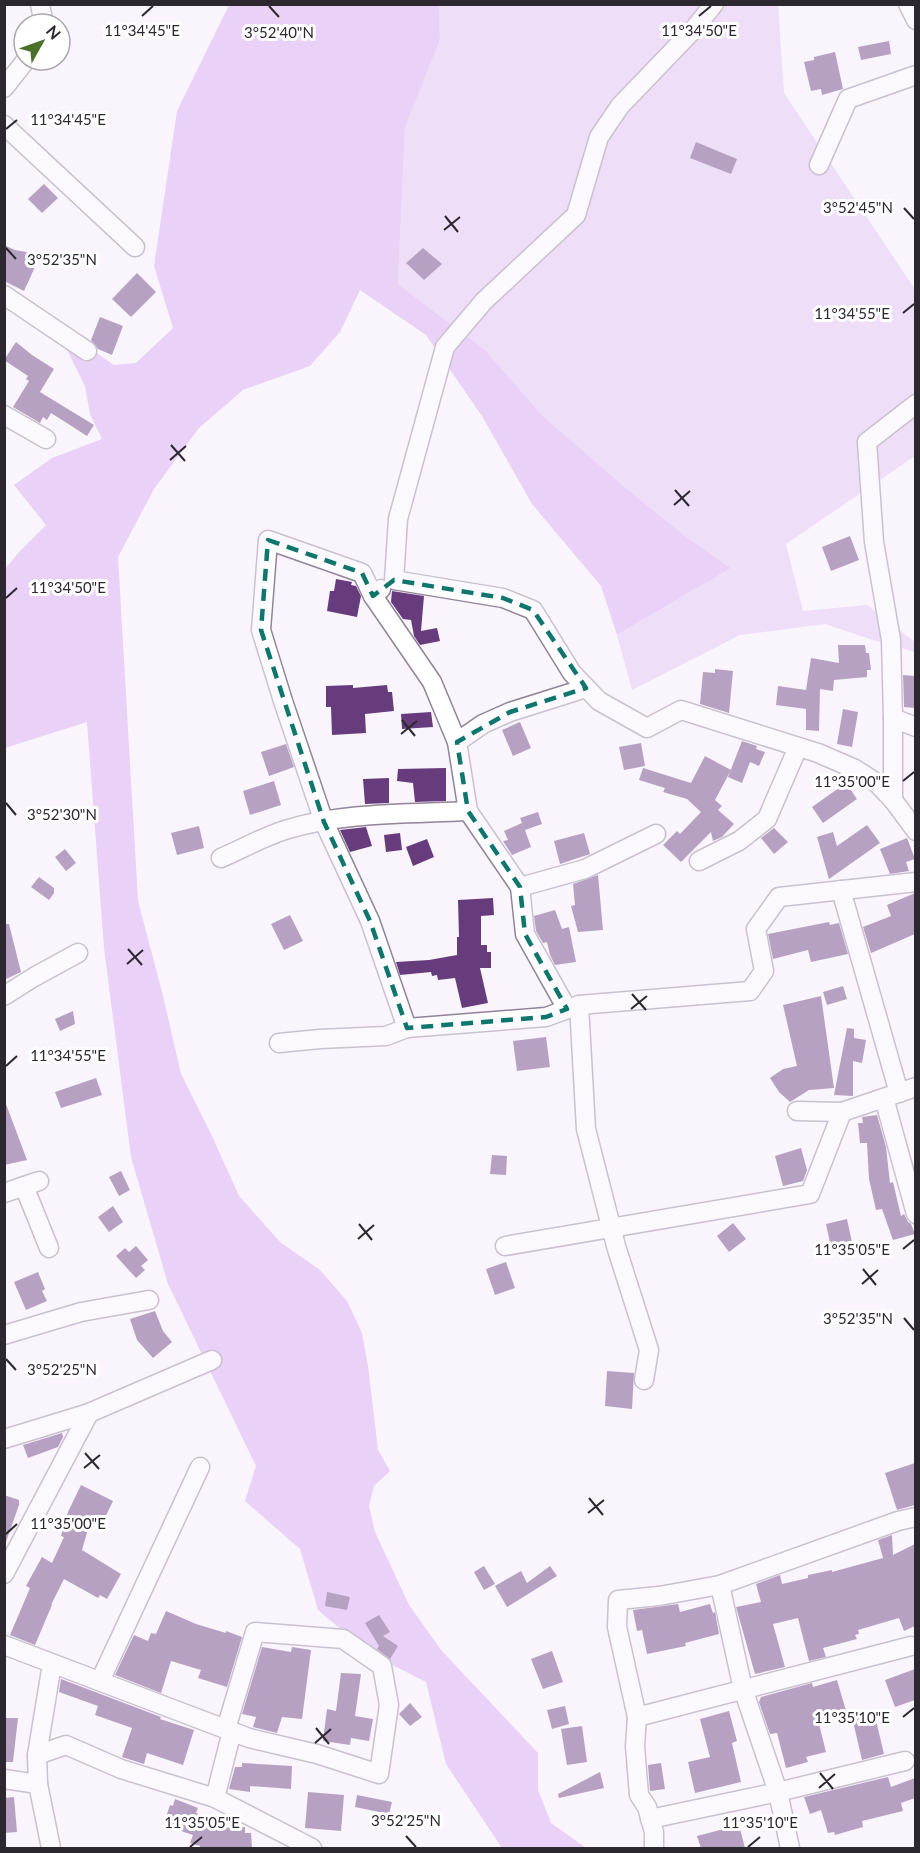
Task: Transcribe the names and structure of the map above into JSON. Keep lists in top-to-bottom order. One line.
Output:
{"north":"top right","coordinates":["11°34'45\"E","11°34'50\"E","3°52'40\"N","3°52'45\"N","3°52'35\"N","11°34'55\"E","11°35'00\"E","3°52'30\"N","11°35'05\"E","3°52'25\"N","11°35'10\"E"]}
